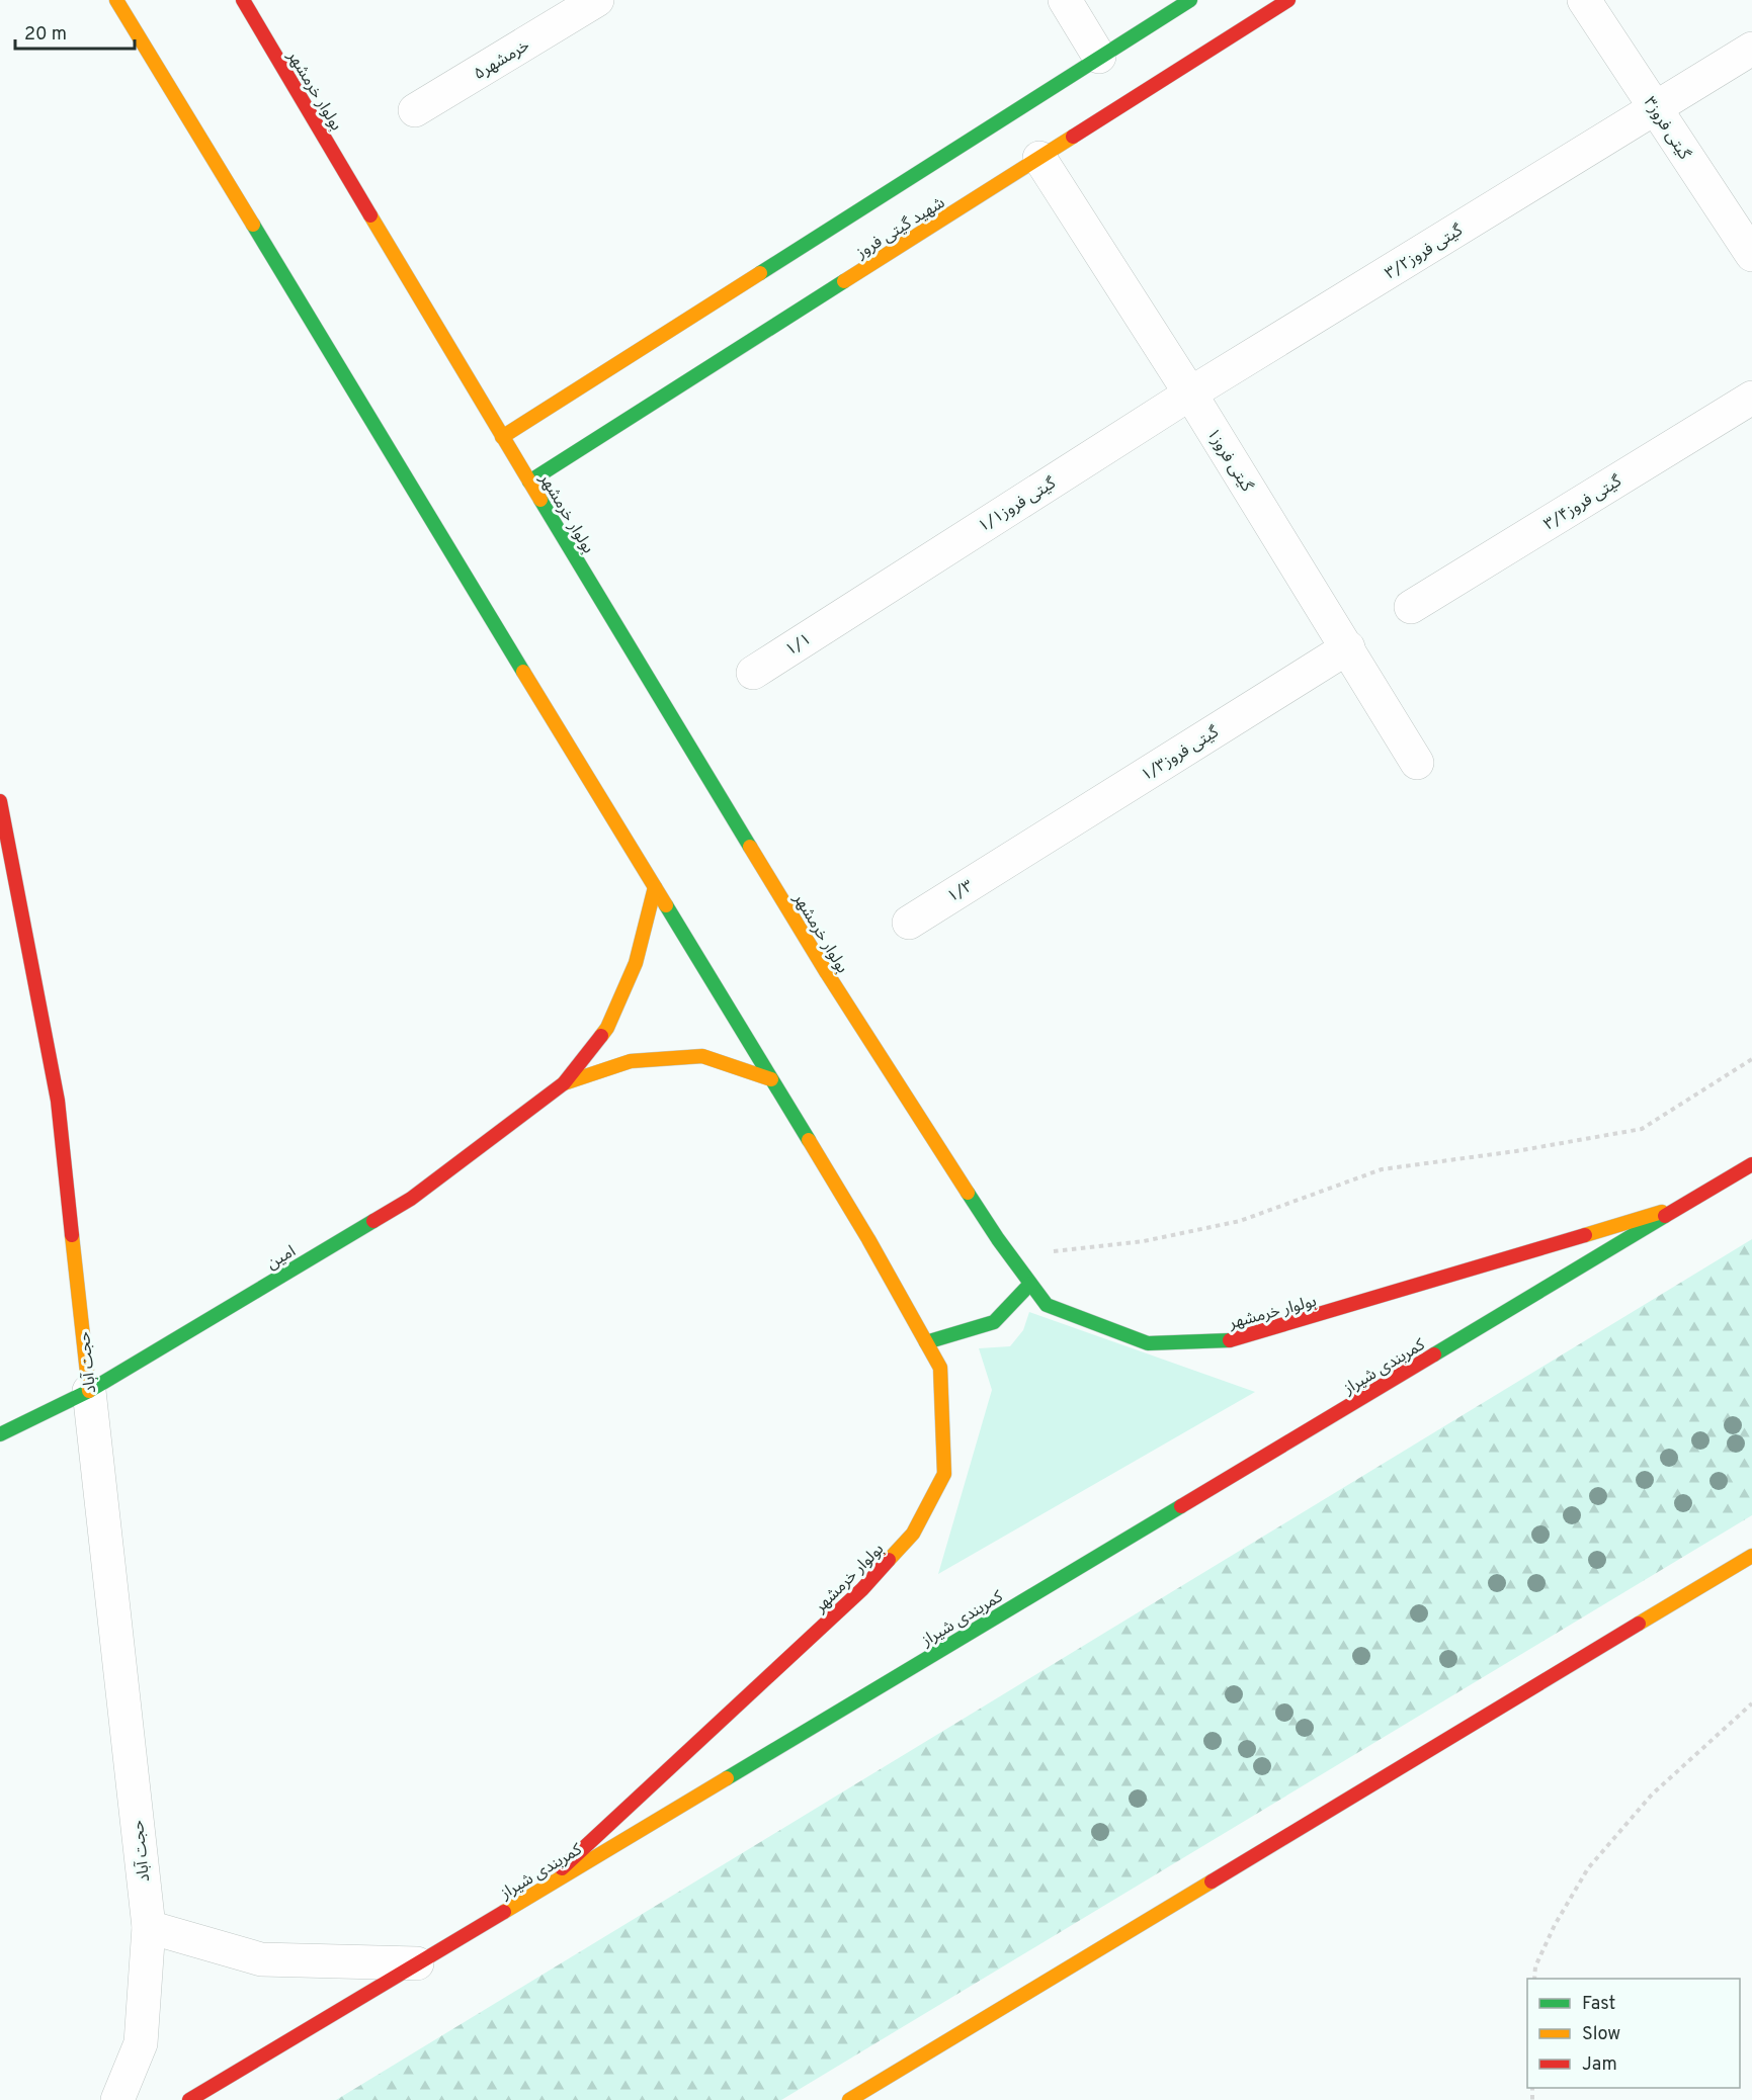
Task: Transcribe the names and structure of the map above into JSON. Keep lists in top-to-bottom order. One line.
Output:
{"streets":{"main road":["بولوار خرمشهر","شهید گیتی فروز","امین","حجت آباد","کمربندی شیراز"],"street":["خرمشهر۵","۳گیتی فروز","۳/۲گیتی فروز","۱گیتی فروز","۳/۴گیتی فروز","۱/۱گیتی فروز","۱/۱","۱/۳گیتی فروز","۱/۳"]},"crossings":[["بولوار خرمشهر","شهید گیتی فروز"],["بولوار خرمشهر","کمربندی شیراز"],["۳گیتی فروز","۳/۲گیتی فروز"],["شهید گیتی فروز","۱گیتی فروز"],["۳/۲گیتی فروز","۱گیتی فروز"],["۳/۲گیتی فروز","۱/۱گیتی فروز"],["۱گیتی فروز","۱/۱گیتی فروز"],["۱گیتی فروز","۱/۳گیتی فروز"],["۱/۱گیتی فروز","۱/۱"],["۱/۳گیتی فروز","۱/۳"],["امین","حجت آباد"]],"legend":["Fast","Slow","Jam"],"scale_bar":"20 m"}
